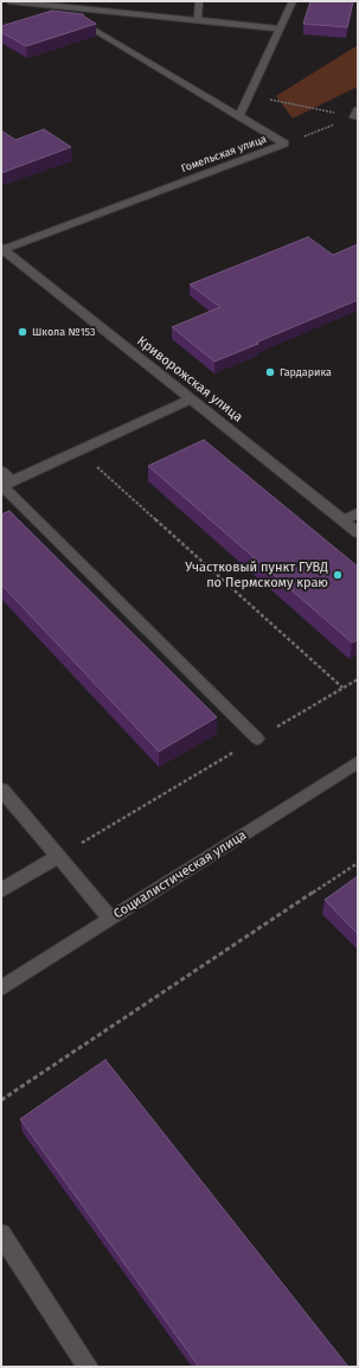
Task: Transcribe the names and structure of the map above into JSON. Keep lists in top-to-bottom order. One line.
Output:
{"streets":{"street":["Гомельская улица","Криворожская улица","Социалистическая улица"]},"crossings":[["Гомельская улица","Криворожская улица"]],"places":["Школа №153","Гардарика","Участковый пункт ГУВД по Пермскому краю"]}
